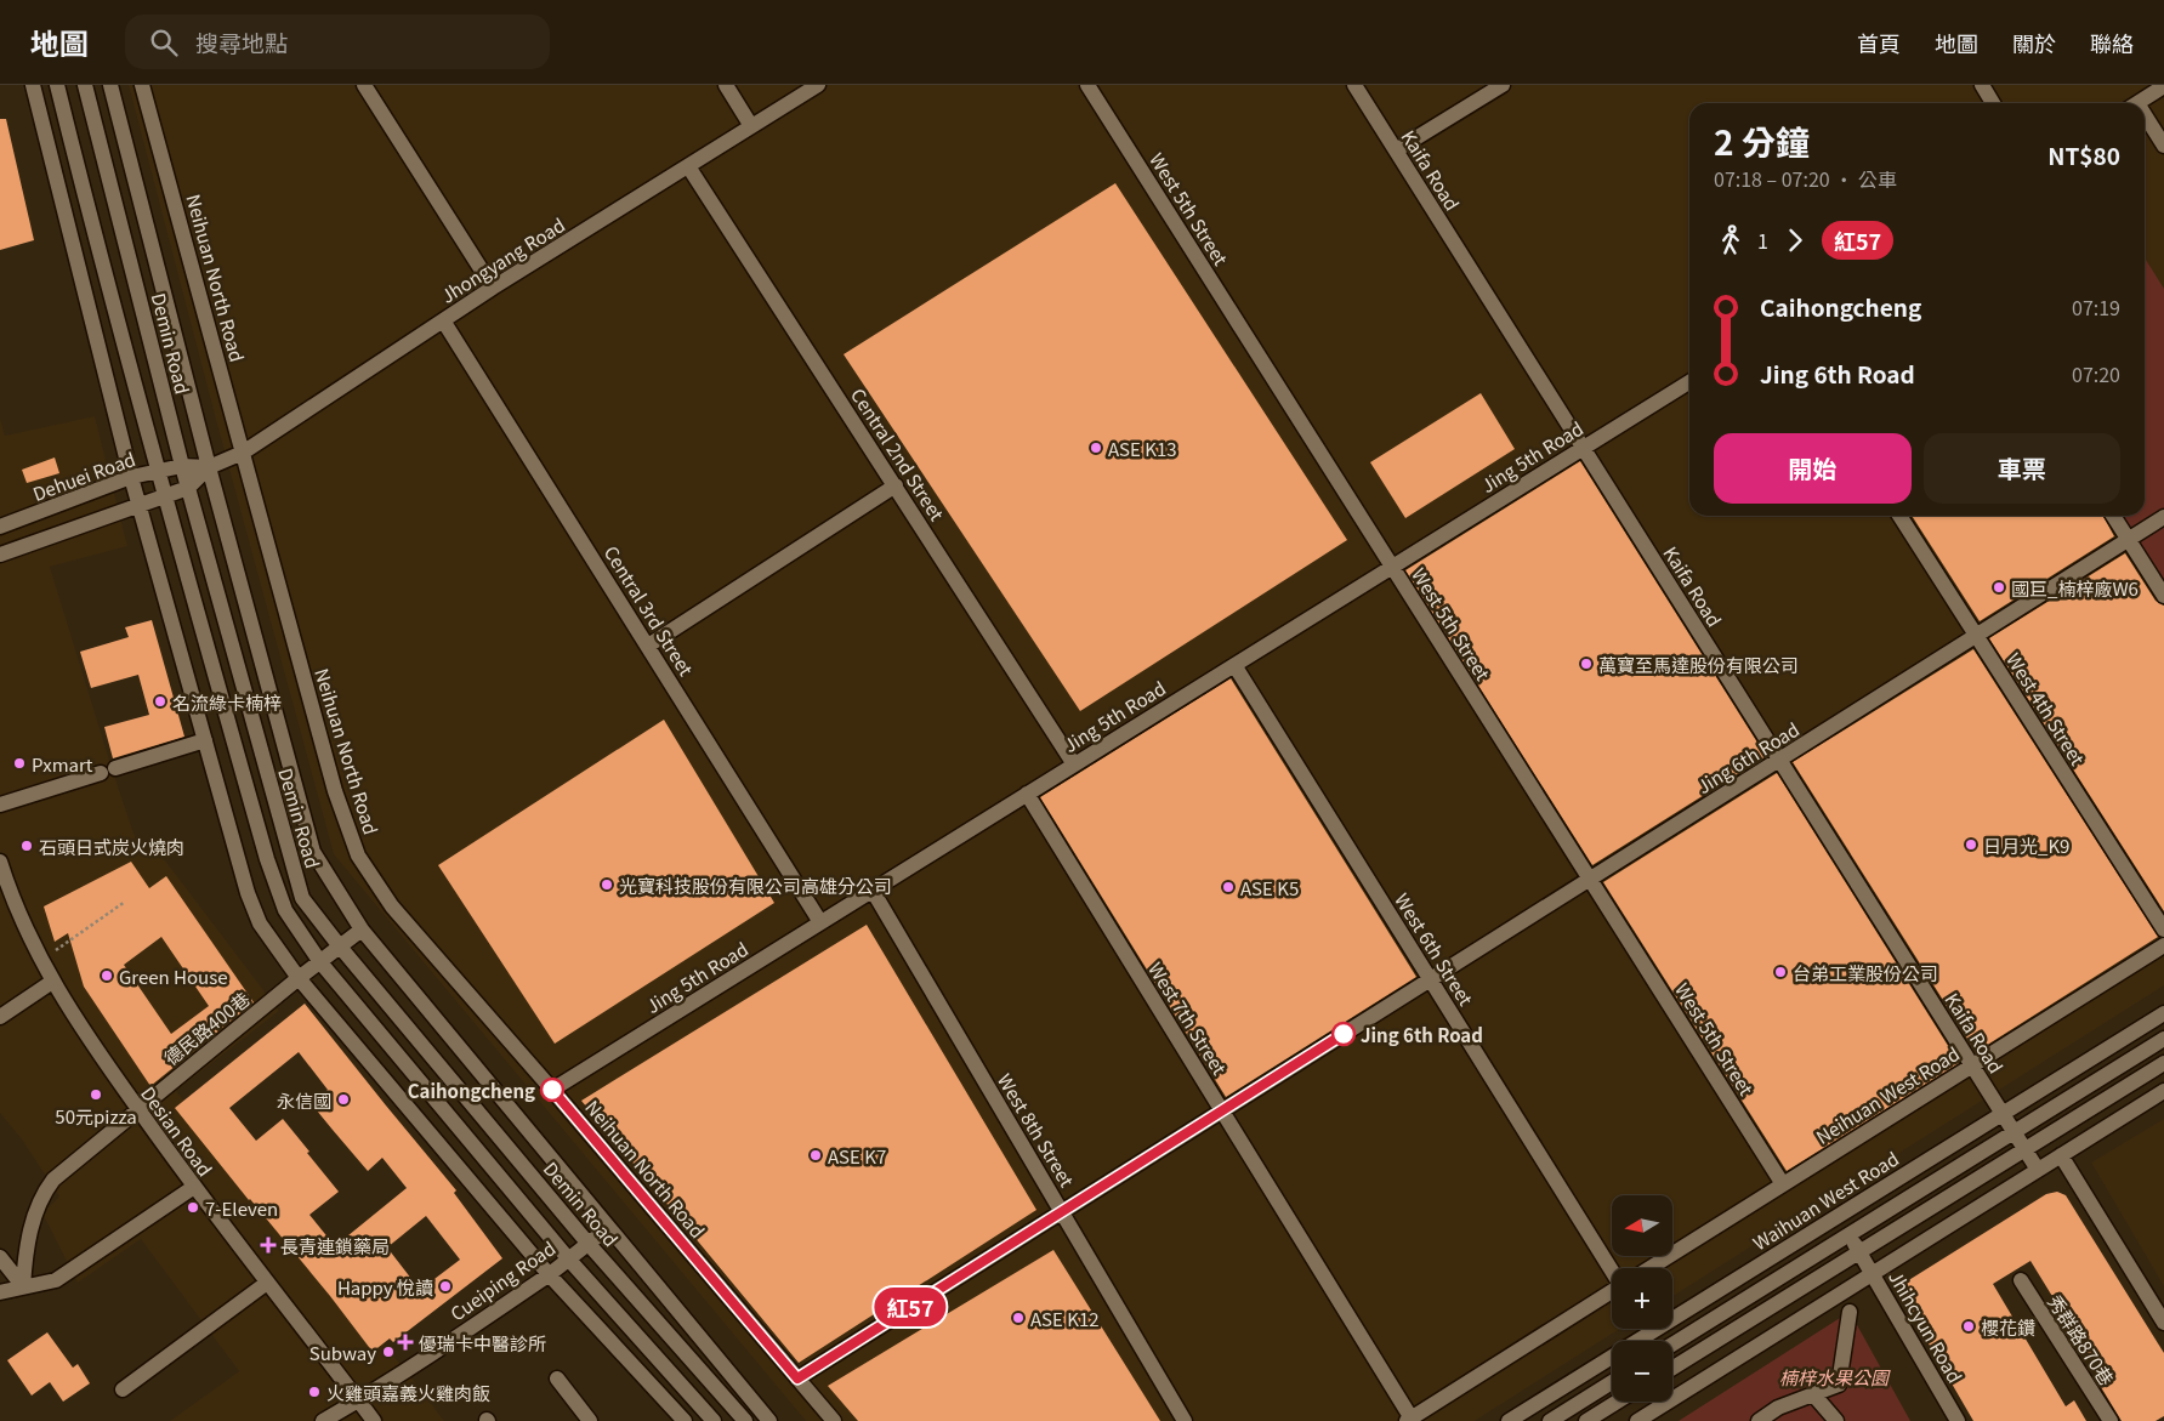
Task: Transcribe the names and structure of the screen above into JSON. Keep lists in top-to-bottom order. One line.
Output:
{"streets":{"street":["Kaifa Road","West 5th Street","Jhongyang Road","Neihuan North Road","Demin Road","Central 2nd Street","Jing 5th Road","Dehuei Road","Central 3rd Street","West 4th Street","Jing 6th Road","West 6th Street","West 7th Street","德民路400巷","Neihuan West Road","West 8th Street","Desian Road","Waihuan West Road","Cueiping Road","Jhihcyun Road","秀群路870巷"]},"crossings":[["Kaifa Road","Jing 5th Road"],["Kaifa Road","Jing 6th Road"],["Kaifa Road","Neihuan West Road"],["Kaifa Road","Waihuan West Road"],["West 5th Street","Jing 5th Road"],["West 5th Street","Jing 6th Road"],["West 5th Street","Neihuan West Road"],["Jhongyang Road","Neihuan North Road"],["Jhongyang Road","Demin Road"],["Jhongyang Road","Central 2nd Street"],["Jhongyang Road","Dehuei Road"],["Jhongyang Road","Central 3rd Street"],["Neihuan North Road","Jing 5th Road"],["Neihuan North Road","Jing 6th Road"],["Demin Road","Dehuei Road"],["Demin Road","德民路400巷"],["Demin Road","Cueiping Road"],["Central 2nd Street","Jing 5th Road"],["Jing 5th Road","Central 3rd Street"],["Jing 5th Road","West 6th Street"],["Jing 5th Road","West 7th Street"],["Jing 5th Road","West 8th Street"],["West 4th Street","Jing 6th Road"],["Jing 6th Road","West 6th Street"],["Jing 6th Road","West 7th Street"],["Jing 6th Road","West 8th Street"],["德民路400巷","Desian Road"],["Desian Road","Cueiping Road"]],"parks":["楠梓水果公園"],"places":{"other":["ASE K13","國巨_楠梓廠W6","萬寶至馬達股份有限公司","名流綠卡楠梓","Pxmart","日月光_K9","石頭日式炭火燒肉","光寶科技股份有限公司高雄分公司","ASE K5","台弟工業股份公司","Green House","Jing 6th Road","Caihongcheng","50元pizza","永信國","ASE K7","7-Eleven","Happy 悅讀","ASE K12","櫻花鑽","Subway","火雞頭嘉義火雞肉飯"],"health":["長青連鎖藥局","優瑞卡中醫診所"]},"lines":["bus line 紅57"],"north":"left","page":{"header":"地圖","search":"搜尋地點","nav":["首頁","地圖","關於","聯絡"],"on_map":"紅57","heading":["2 分鐘","07:18 – 07:20 · 公車","NT$80"],"legs":["1","紅57"],"list":[{"name":"Caihongcheng","value":"07:19"},{"name":"Jing 6th Road","value":"07:20"}],"buttons":["開始","車票"],"map_buttons":["+","−"]}}
